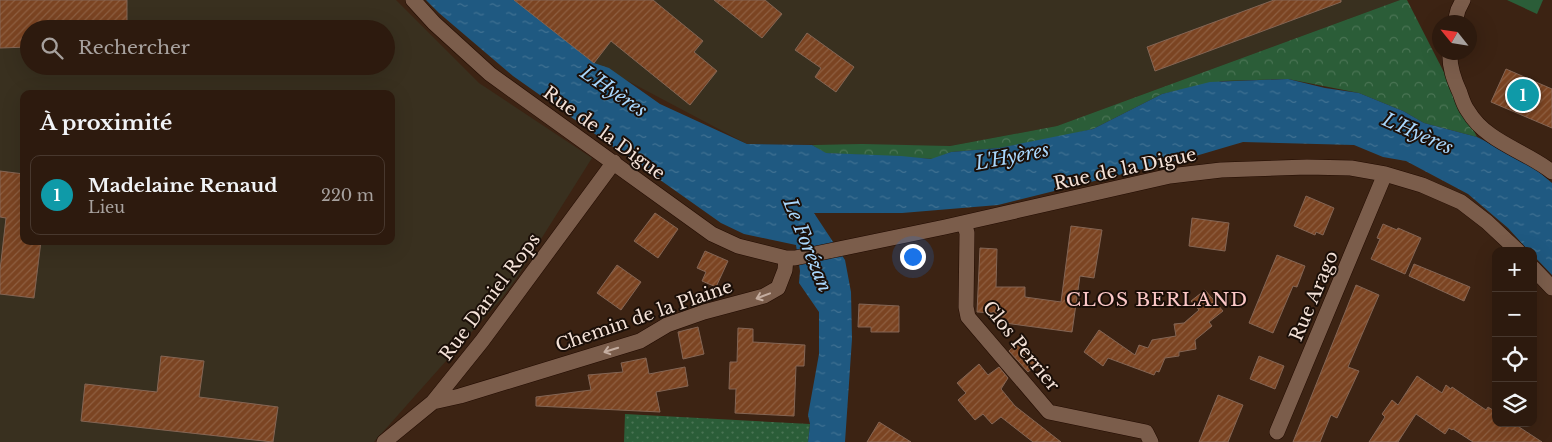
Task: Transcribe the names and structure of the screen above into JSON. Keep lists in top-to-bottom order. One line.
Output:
{"streets":{"street":["Rue de la Digue","Rue Arago","Rue Daniel Rops","Chemin de la Plaine","Clos Perrier"]},"crossings":[["Rue de la Digue","Rue Arago"],["Rue de la Digue","Rue Daniel Rops"],["Rue de la Digue","Chemin de la Plaine"],["Rue de la Digue","Clos Perrier"],["Rue Daniel Rops","Chemin de la Plaine"]],"one_way":["Chemin de la Plaine"],"districts":["CLOS BERLAND"],"water":["L'Hyères","Le Forézan"],"north":"top left","page":{"search":"Rechercher","pins":"1","heading":"À proximité","list":[{"mark":"1","name":"Madelaine Renaud","note":"Lieu","value":"220 m"}],"map_buttons":["+","−"]}}
